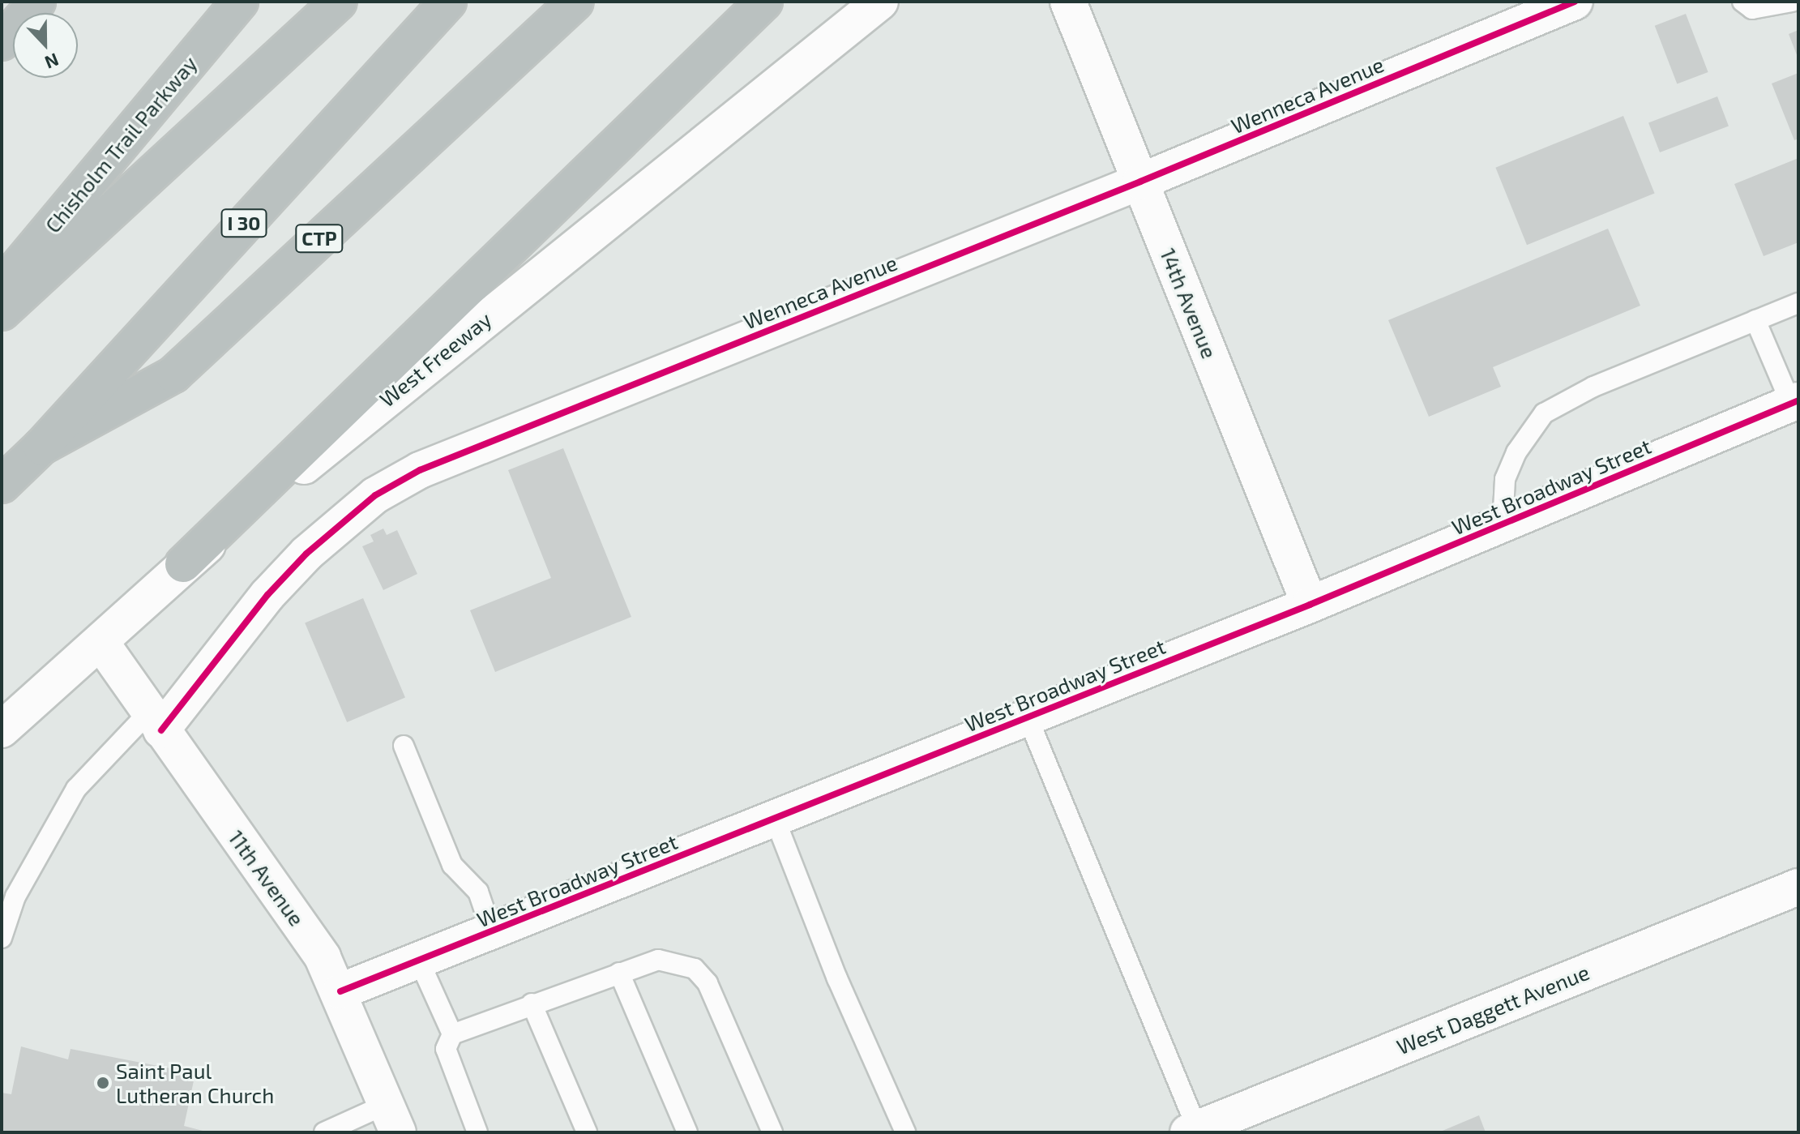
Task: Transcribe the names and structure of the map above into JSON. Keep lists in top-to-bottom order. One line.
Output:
{"streets":{"highway":["Chisholm Trail Parkway","I 30","CTP"],"street":["Wenneca Avenue","14th Avenue","West Freeway","West Broadway Street","11th Avenue","West Daggett Avenue"]},"crossings":[["Wenneca Avenue","14th Avenue"],["Wenneca Avenue","11th Avenue"],["I 30","CTP"],["14th Avenue","West Broadway Street"],["West Freeway","11th Avenue"],["West Broadway Street","11th Avenue"]],"places":["Saint Paul Lutheran Church"],"north":"bottom"}
